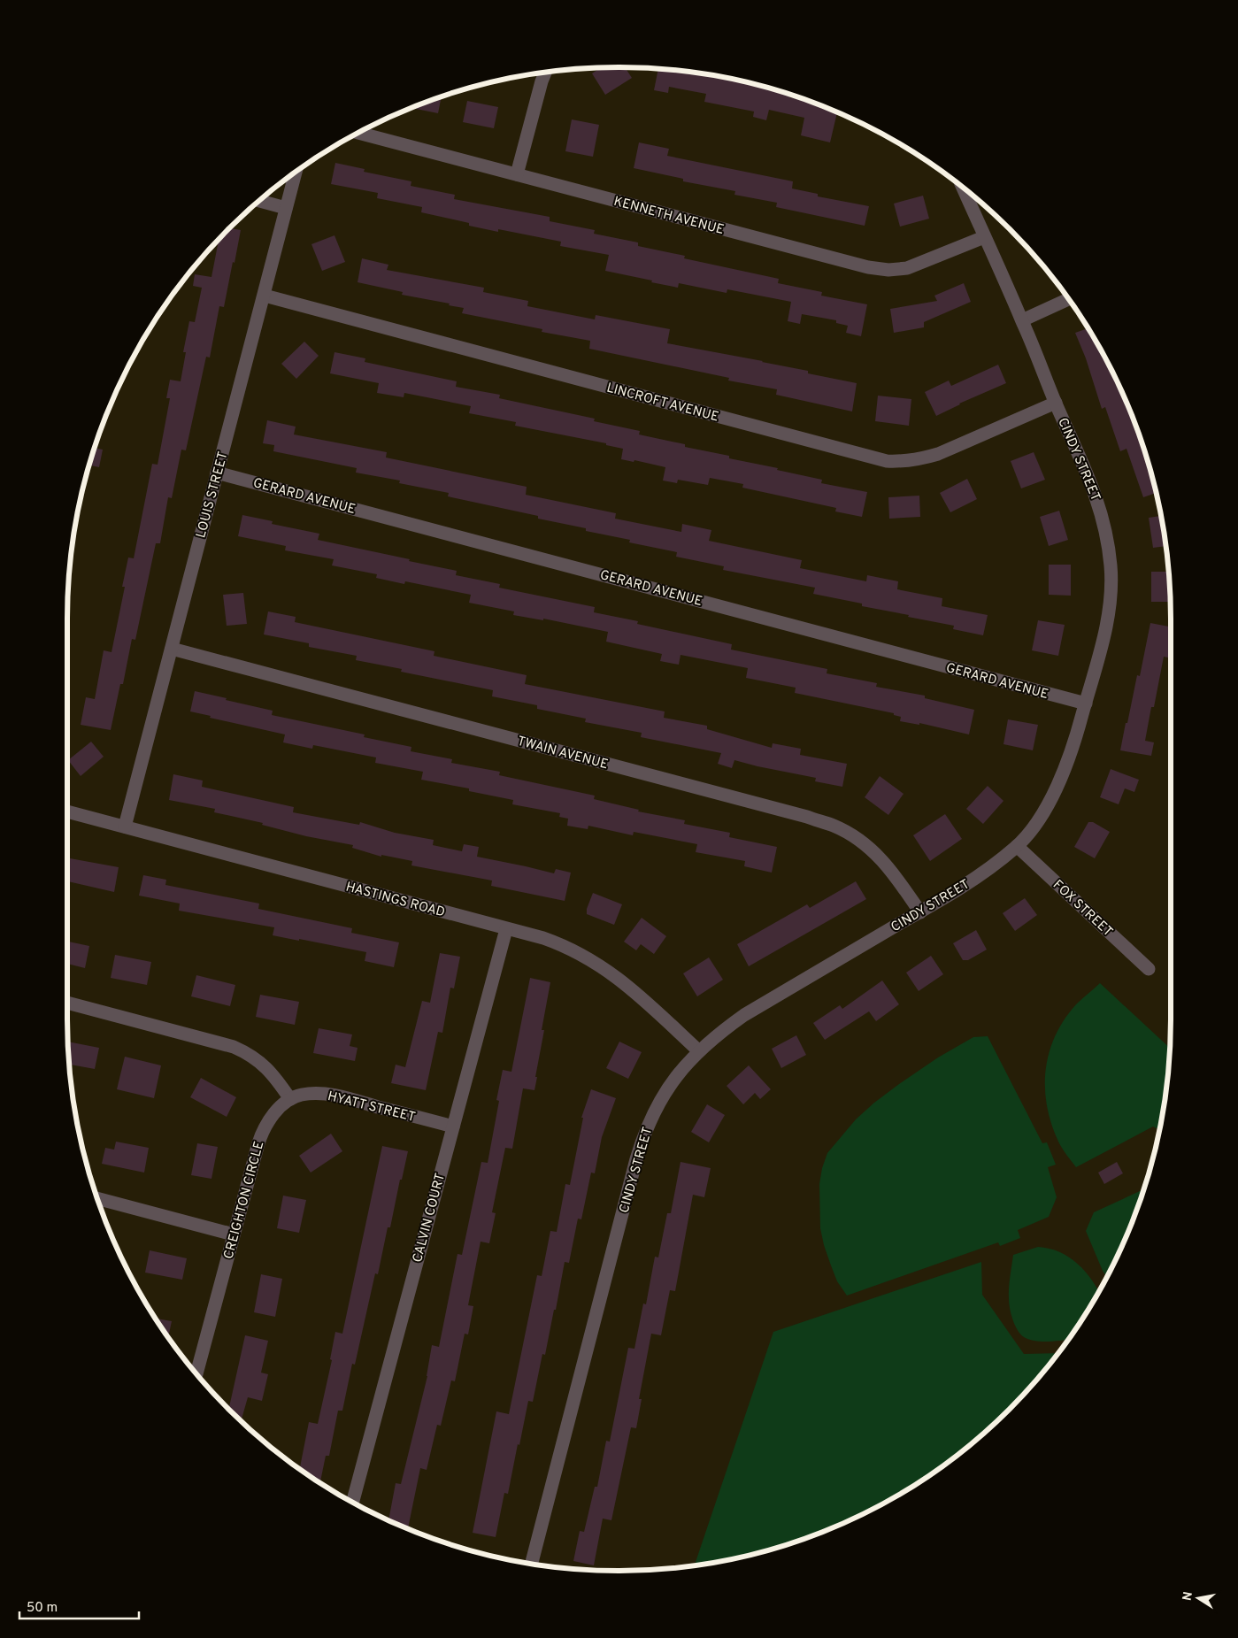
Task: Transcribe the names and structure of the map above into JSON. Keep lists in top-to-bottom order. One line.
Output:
{"streets":{"street":["KENNETH AVENUE","LINCROFT AVENUE","CINDY STREET","LOUIS STREET","GERARD AVENUE","TWAIN AVENUE","HASTINGS ROAD","FOX STREET","HYATT STREET","CREIGHTON CIRCLE","CALVIN COURT"]},"crossings":[["KENNETH AVENUE","CINDY STREET"],["LINCROFT AVENUE","CINDY STREET"],["LINCROFT AVENUE","LOUIS STREET"],["CINDY STREET","GERARD AVENUE"],["CINDY STREET","TWAIN AVENUE"],["CINDY STREET","HASTINGS ROAD"],["CINDY STREET","FOX STREET"],["LOUIS STREET","GERARD AVENUE"],["LOUIS STREET","TWAIN AVENUE"],["LOUIS STREET","HASTINGS ROAD"],["HASTINGS ROAD","CALVIN COURT"],["HYATT STREET","CREIGHTON CIRCLE"],["HYATT STREET","CALVIN COURT"]],"scale_bar":"50 m","north":"left"}
